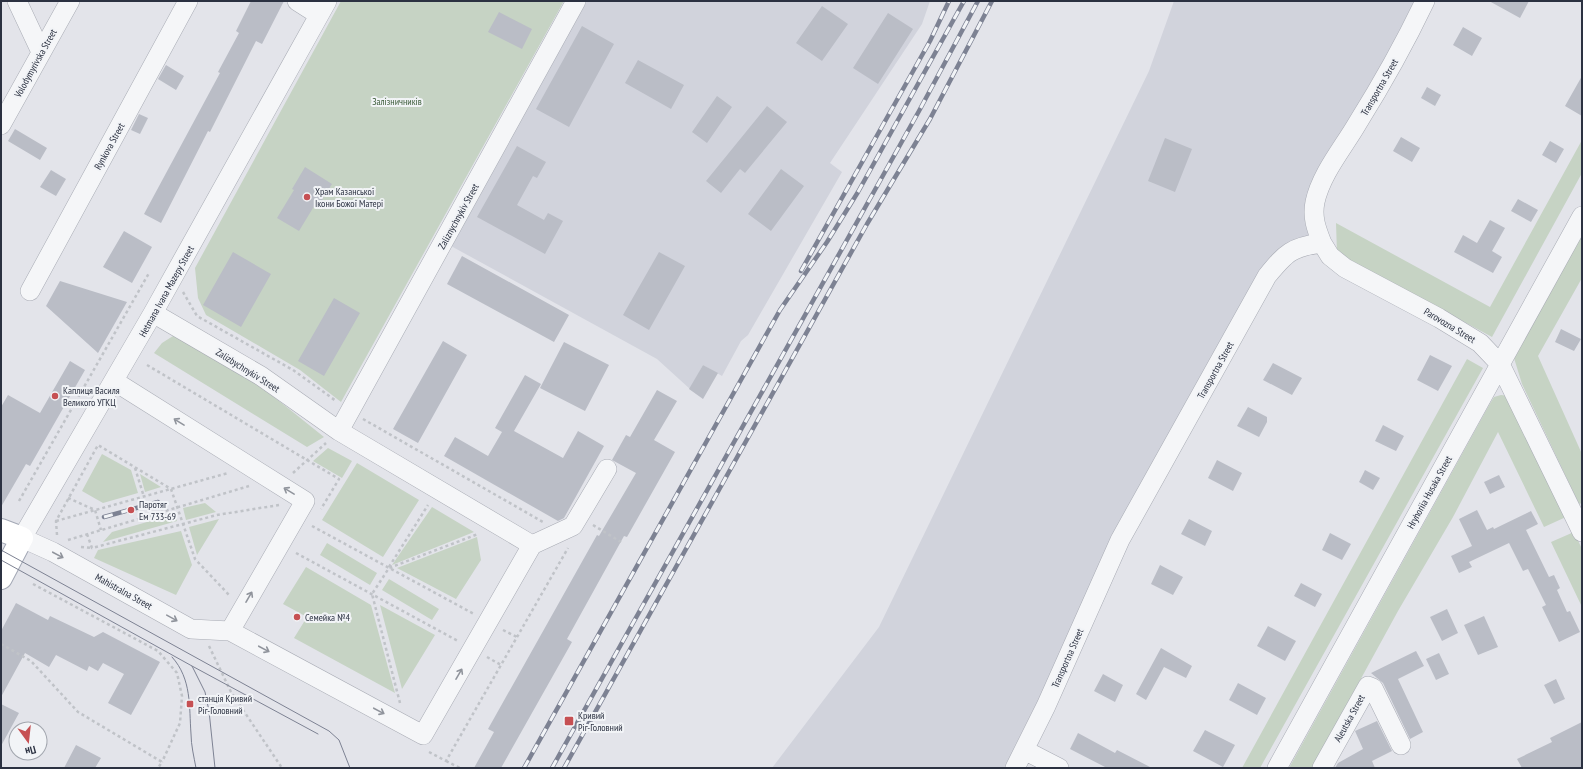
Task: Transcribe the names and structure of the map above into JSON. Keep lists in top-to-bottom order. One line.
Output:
{"streets":{"main road":["Hetmana Ivana Mazepy Street"],"street":["Volodymyrivska Street","Transportna Street","Rynkova Street","Zaliznychnykiv Street","Parovozna Street","Zalizbychnykiv Street","Hryhoriia Husaka Street","Mahistralna Street","Aleutska Street"]},"crossings":[["Transportna Street","Parovozna Street"],["Zaliznychnykiv Street","Zalizbychnykiv Street"],["Hetmana Ivana Mazepy Street","Zalizbychnykiv Street"],["Hetmana Ivana Mazepy Street","Mahistralna Street"],["Parovozna Street","Hryhoriia Husaka Street"]],"one_way":["Mahistralna Street"],"parks":["Залізничників"],"places":{"other":["Храм Казанської Ікони Божої Матері","Каплиця Василя Великого УГКЦ","Паротяг Ем 733-69","Семейка №4"],"transit":["станція Кривий Ріг-Головний","Кривий Ріг-Головний"]},"north":"bottom"}
